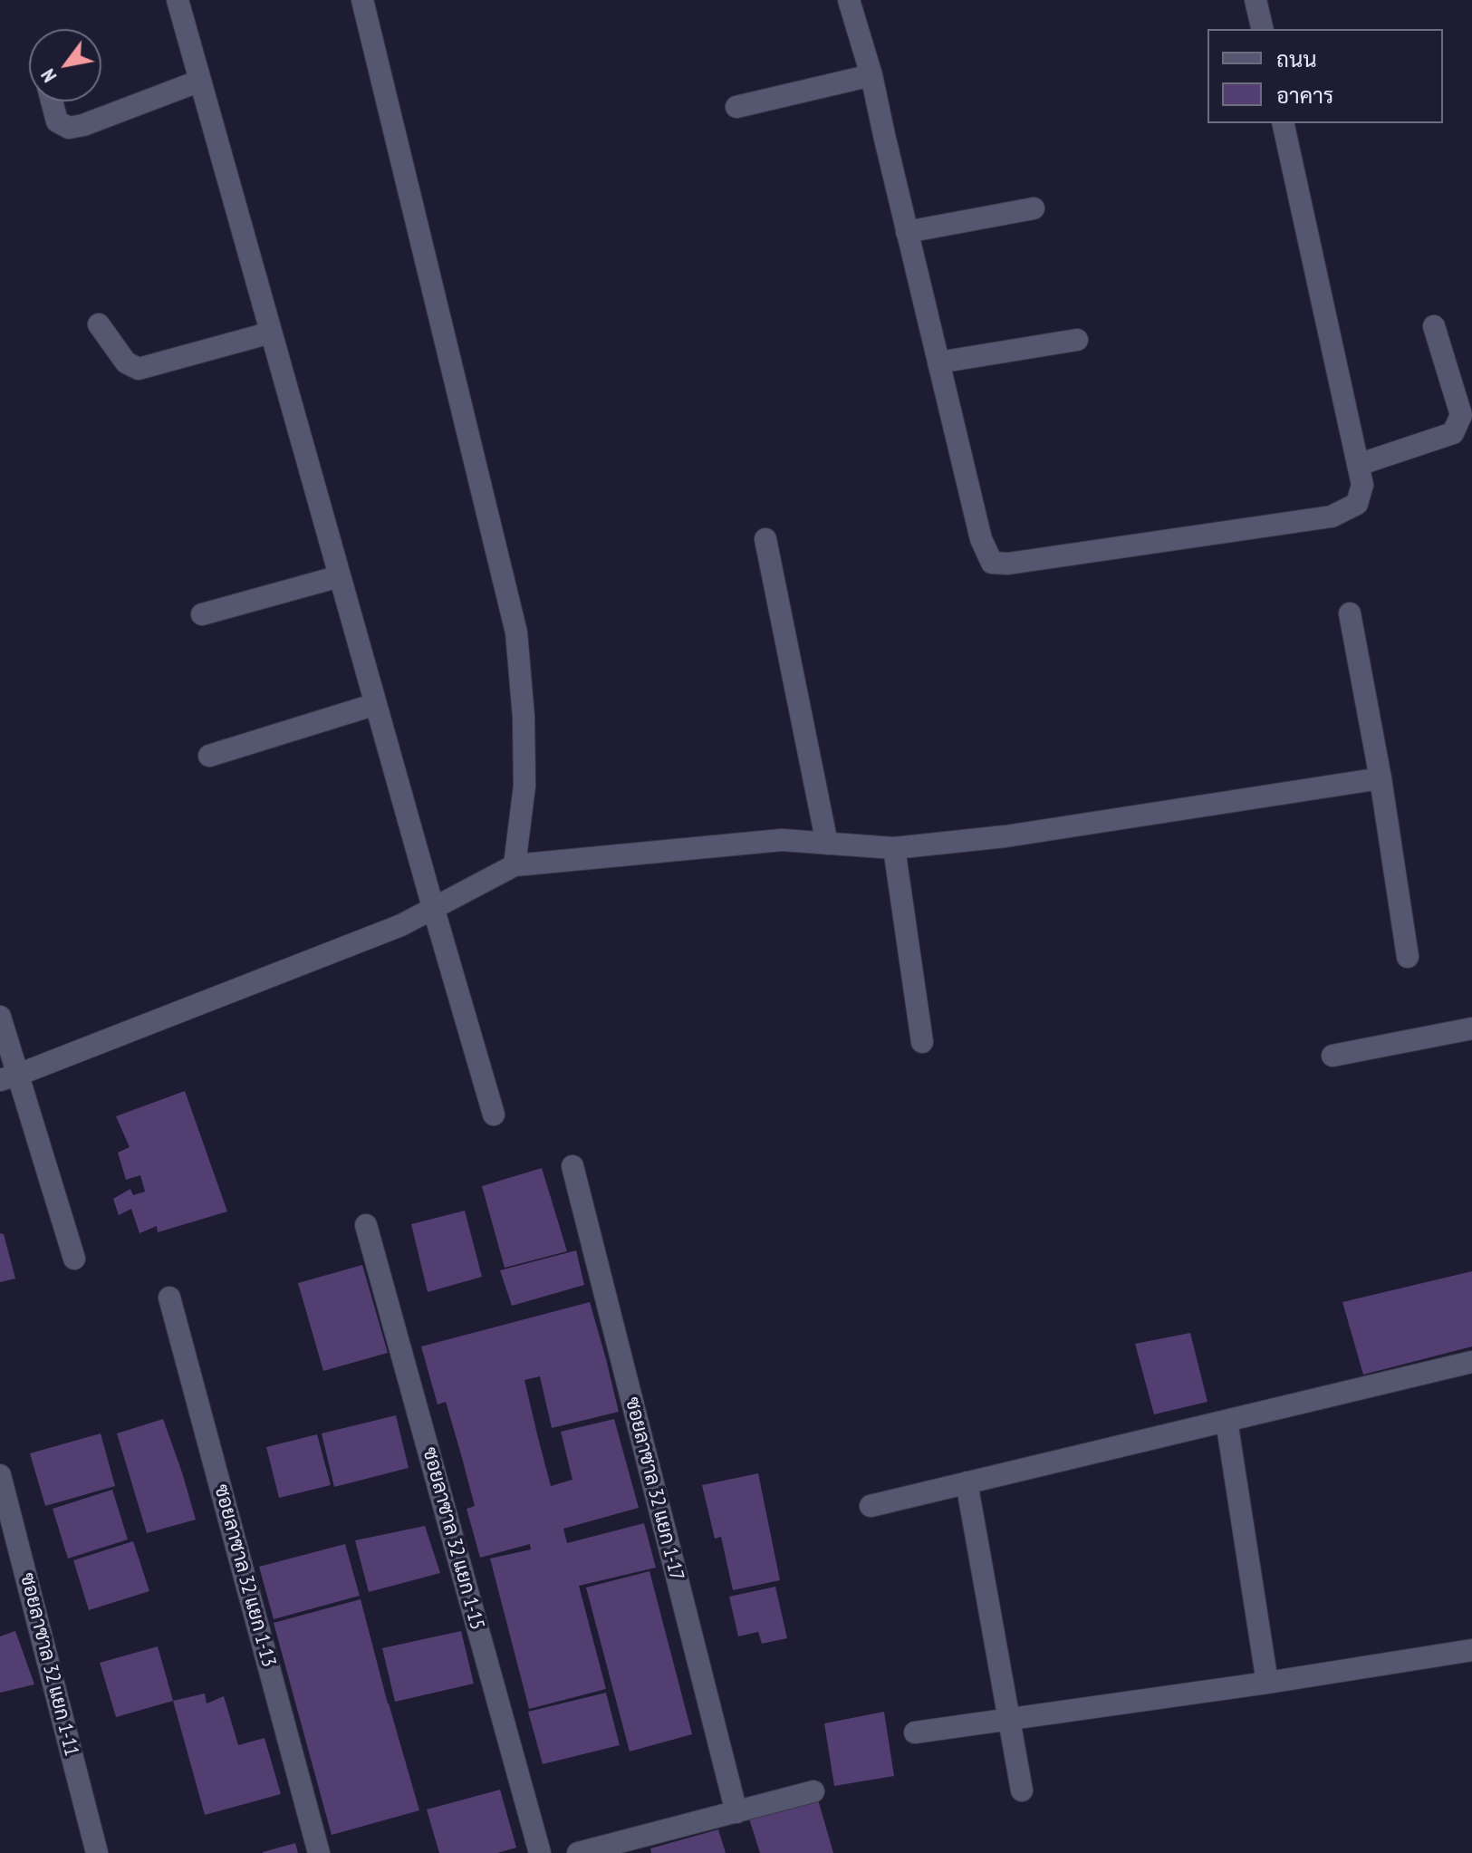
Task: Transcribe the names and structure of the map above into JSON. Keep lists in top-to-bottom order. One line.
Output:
{"streets":{"street":["ซอยลาซาล 32 แยก 1-17","ซอยลาซาล 32 แยก 1-15","ซอยลาซาล 32 แยก 1-13","ซอยลาซาล 32 แยก 1-11"]},"legend":["ถนน","อาคาร"],"north":"bottom left"}
